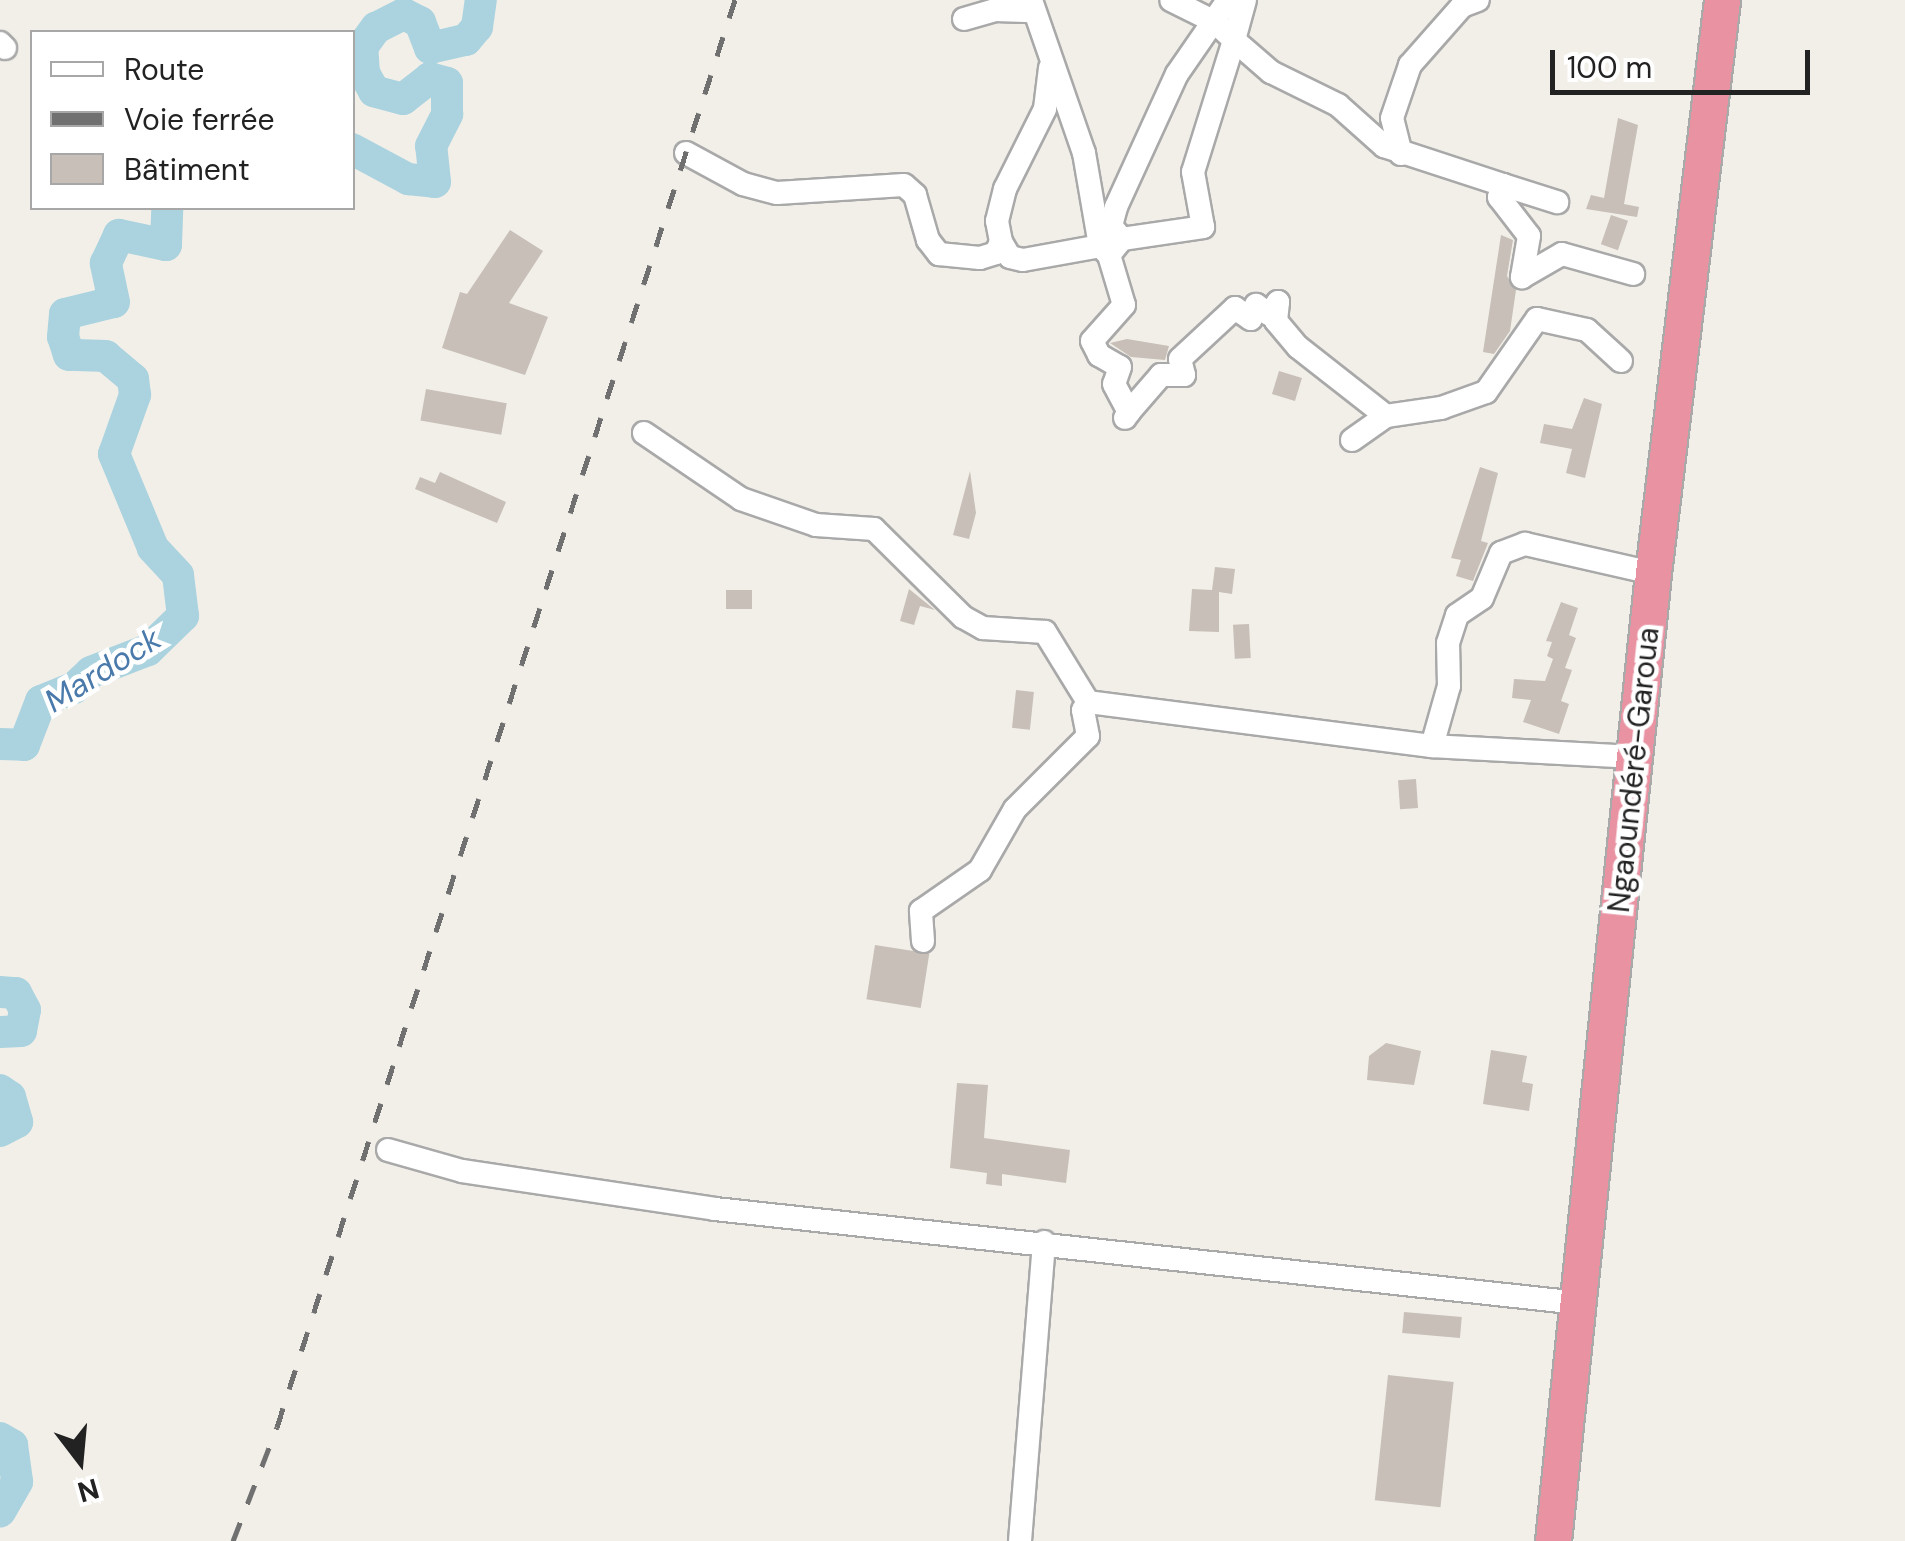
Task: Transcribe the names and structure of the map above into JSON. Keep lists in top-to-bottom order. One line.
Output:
{"streets":{"highway":["Ngaoundéré-Garoua"]},"water":["Mardock"],"legend":["Route","Voie ferrée","Bâtiment"],"scale_bar":"100 m","north":"bottom"}
